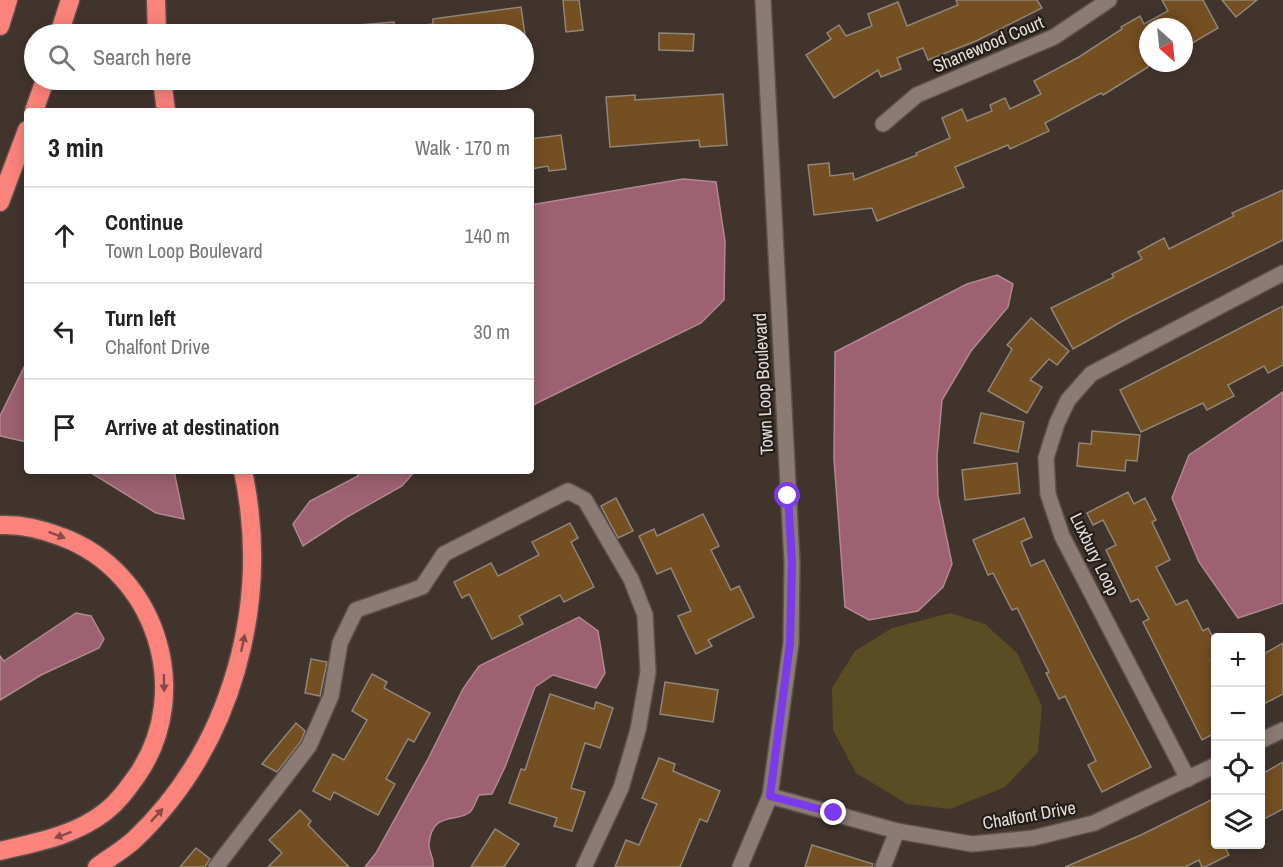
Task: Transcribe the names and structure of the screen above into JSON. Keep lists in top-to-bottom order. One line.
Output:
{"streets":{"street":["Shanewood Court","Town Loop Boulevard","Luxbury Loop","Chalfont Drive"]},"crossings":[["Town Loop Boulevard","Chalfont Drive"],["Luxbury Loop","Chalfont Drive"]],"north":"bottom right","page":{"search":"Search here","heading":["3 min","Walk · 170 m"],"list":[["Continue","Town Loop Boulevard","140 m"],["Turn left","Chalfont Drive","30 m"],"Arrive at destination"],"map_buttons":["+","−"]}}
